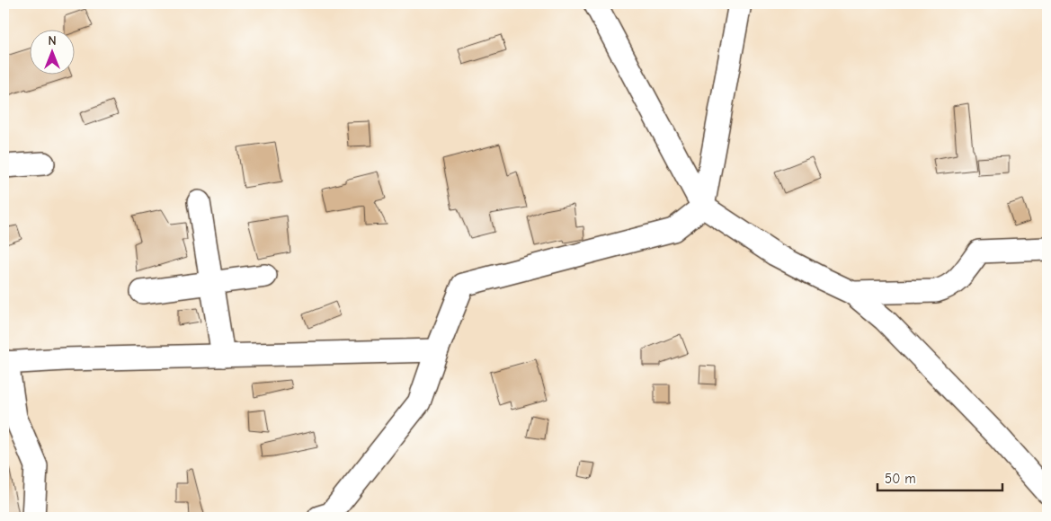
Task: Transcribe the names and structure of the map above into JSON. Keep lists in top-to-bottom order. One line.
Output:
{"scale_bar":"50 m","north":"top"}
